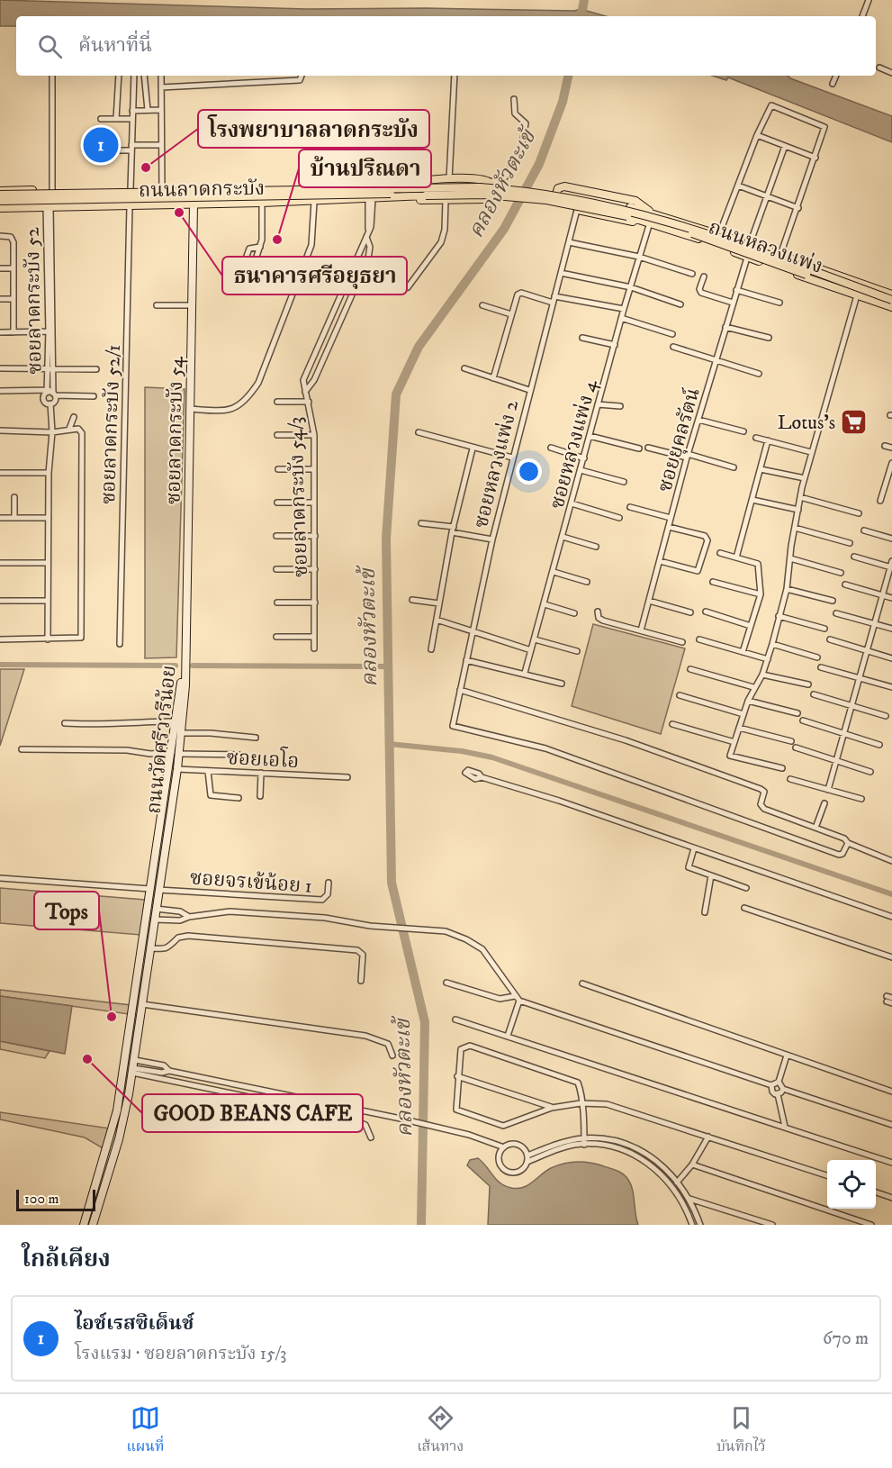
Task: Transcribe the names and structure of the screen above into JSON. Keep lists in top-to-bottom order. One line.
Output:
{"streets":{"main road":["ถนนลาดกระบัง","ถนนหลวงแพ่ง","ซอยลาดกระบัง 54","ถนนวัดศรีวารีน้อย"],"street":["ซอยลาดกระบัง 52","ซอยลาดกระบัง 52/1","ซอยยุคลรัตน์","ซอยหลวงแพ่ง 4","ซอยหลวงแพ่ง 2","ซอยลาดกระบัง 54/3","ซอยเอโอ","ซอยจรเข้น้อย 1"]},"crossings":[["ถนนลาดกระบัง","ถนนหลวงแพ่ง"],["ถนนลาดกระบัง","ซอยลาดกระบัง 52"],["ถนนลาดกระบัง","ซอยลาดกระบัง 52/1"],["ถนนลาดกระบัง","ซอยลาดกระบัง 54"],["ถนนลาดกระบัง","ซอยลาดกระบัง 54/3"],["ถนนหลวงแพ่ง","ซอยยุคลรัตน์"],["ถนนหลวงแพ่ง","ซอยหลวงแพ่ง 4"],["ซอยลาดกระบัง 54","ถนนวัดศรีวารีน้อย"],["ถนนวัดศรีวารีน้อย","ซอยเอโอ"],["ถนนวัดศรีวารีน้อย","ซอยจรเข้น้อย 1"]],"water":["คลองหัวตะเข้"],"places":{"other":["โรงพยาบาลลาดกระบัง","ธนาคารศรีอยุธยา","บ้านปริณดา","Tops","GOOD BEANS CAFE"],"supermarket":["Lotus's"]},"scale_bar":"100 m","page":{"search":"ค้นหาที่นี่","pins":"1","scale":"100 m","heading":"ใกล้เคียง","list":[{"mark":"1","name":"ไอช์เรสซิเด็นช์","note":"โรงแรม · ซอยลาดกระบัง 15/3","value":"670 m"}],"nav":["แผนที่","เส้นทาง","บันทึกไว้"]}}
